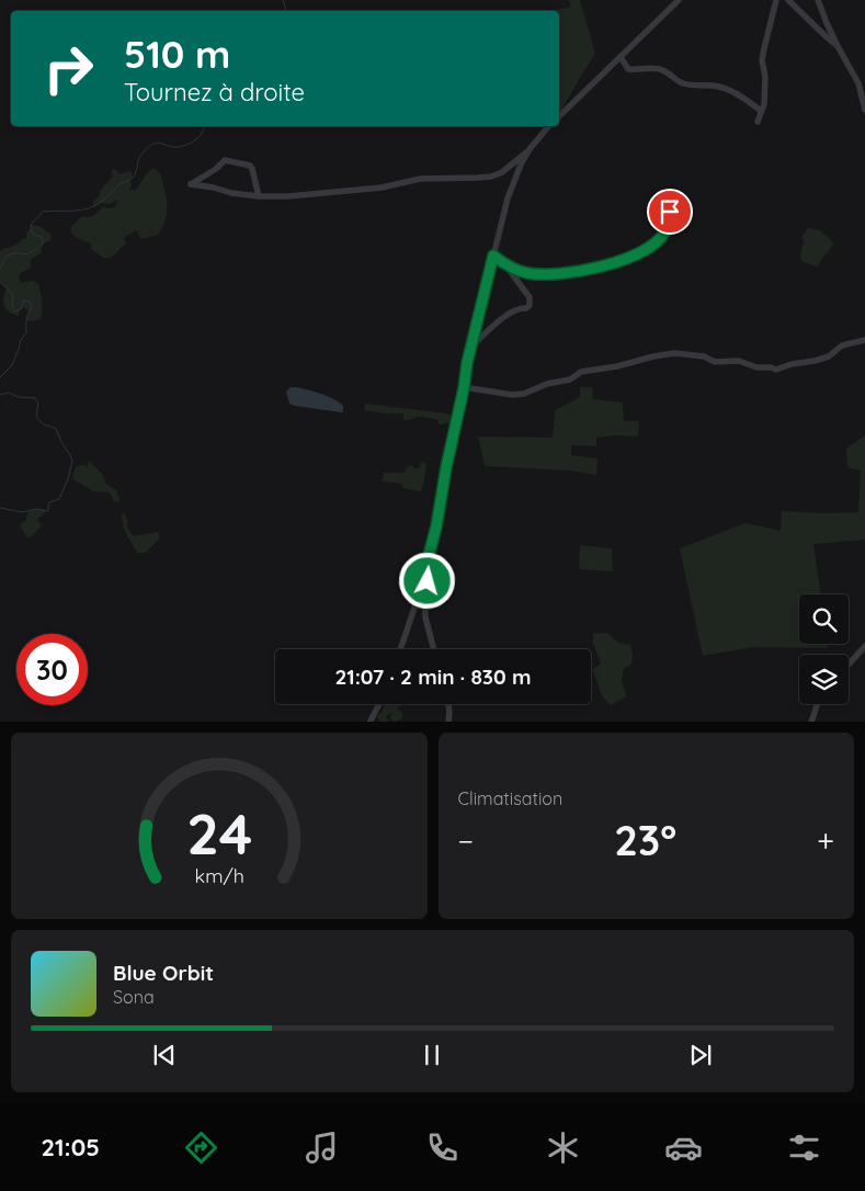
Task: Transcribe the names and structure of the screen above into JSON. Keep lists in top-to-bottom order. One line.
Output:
{"page":{"turn":["510 m","Tournez à droite"],"limit":"30","trip":"21:07 · 2 min · 830 m","tile":"Climatisation","heat":["−","23°","+"],"song":["Blue Orbit","Sona"],"tabs":"21:05","gauge":["24","km/h"]}}
